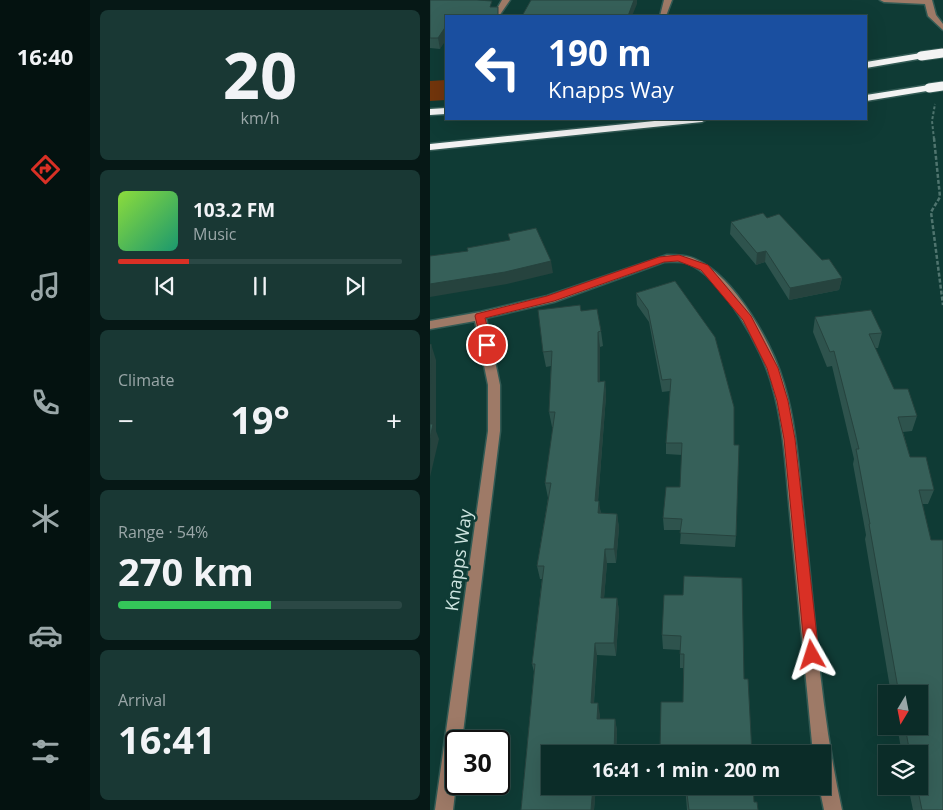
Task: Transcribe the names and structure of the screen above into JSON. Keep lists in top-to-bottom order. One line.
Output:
{"streets":{"street":["Knapps Way"]},"north":"bottom","page":{"tabs":"16:40","tile":[["20","km/h"],"Climate",["Range · 54%","270 km"],["Arrival","16:41"]],"turn":["190 m","Knapps Way"],"song":["103.2 FM","Music"],"heat":["−","19°","+"],"limit":"30","trip":"16:41 · 1 min · 200 m"}}
